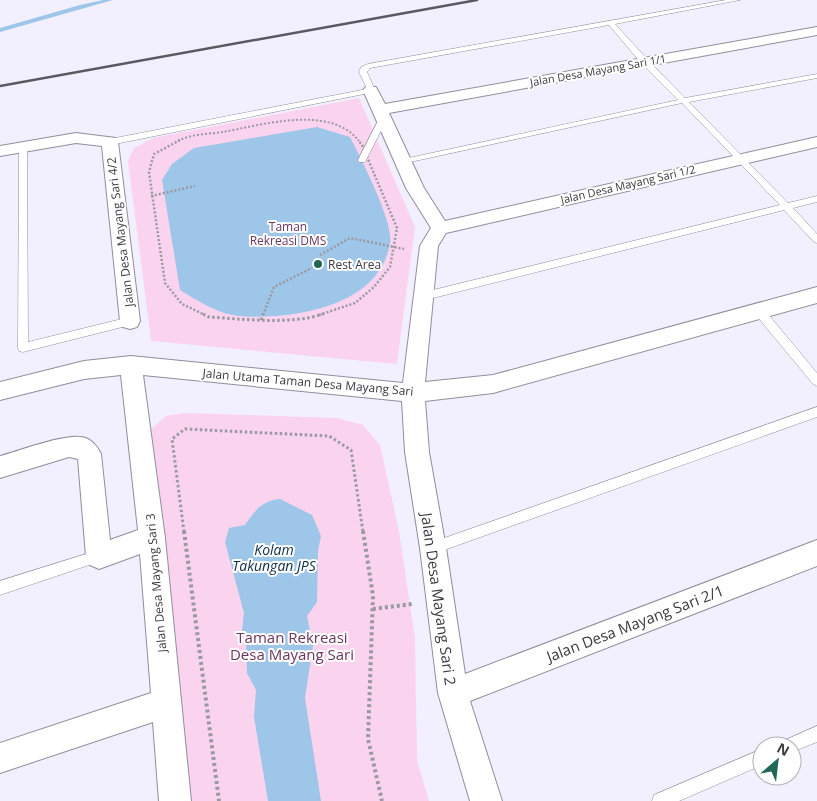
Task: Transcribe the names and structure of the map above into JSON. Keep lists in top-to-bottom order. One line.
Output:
{"streets":{"street":["Jalan Desa Mayang Sari 1/1","Jalan Desa Mayang Sari 1/2","Jalan Desa Mayang Sari 4/2","Jalan Utama Taman Desa Mayang Sari","Jalan Desa Mayang Sari 3","Jalan Desa Mayang Sari 2","Jalan Desa Mayang Sari 2/1"]},"crossings":[["Jalan Desa Mayang Sari 1/2","Jalan Desa Mayang Sari 2"],["Jalan Utama Taman Desa Mayang Sari","Jalan Desa Mayang Sari 3"],["Jalan Utama Taman Desa Mayang Sari","Jalan Desa Mayang Sari 2"],["Jalan Desa Mayang Sari 2","Jalan Desa Mayang Sari 2/1"]],"water":["Kolam Takungan JPS"],"parks":["Taman Rekreasi DMS","Taman Rekreasi Desa Mayang Sari"],"places":["Rest Area"],"north":"top right"}
